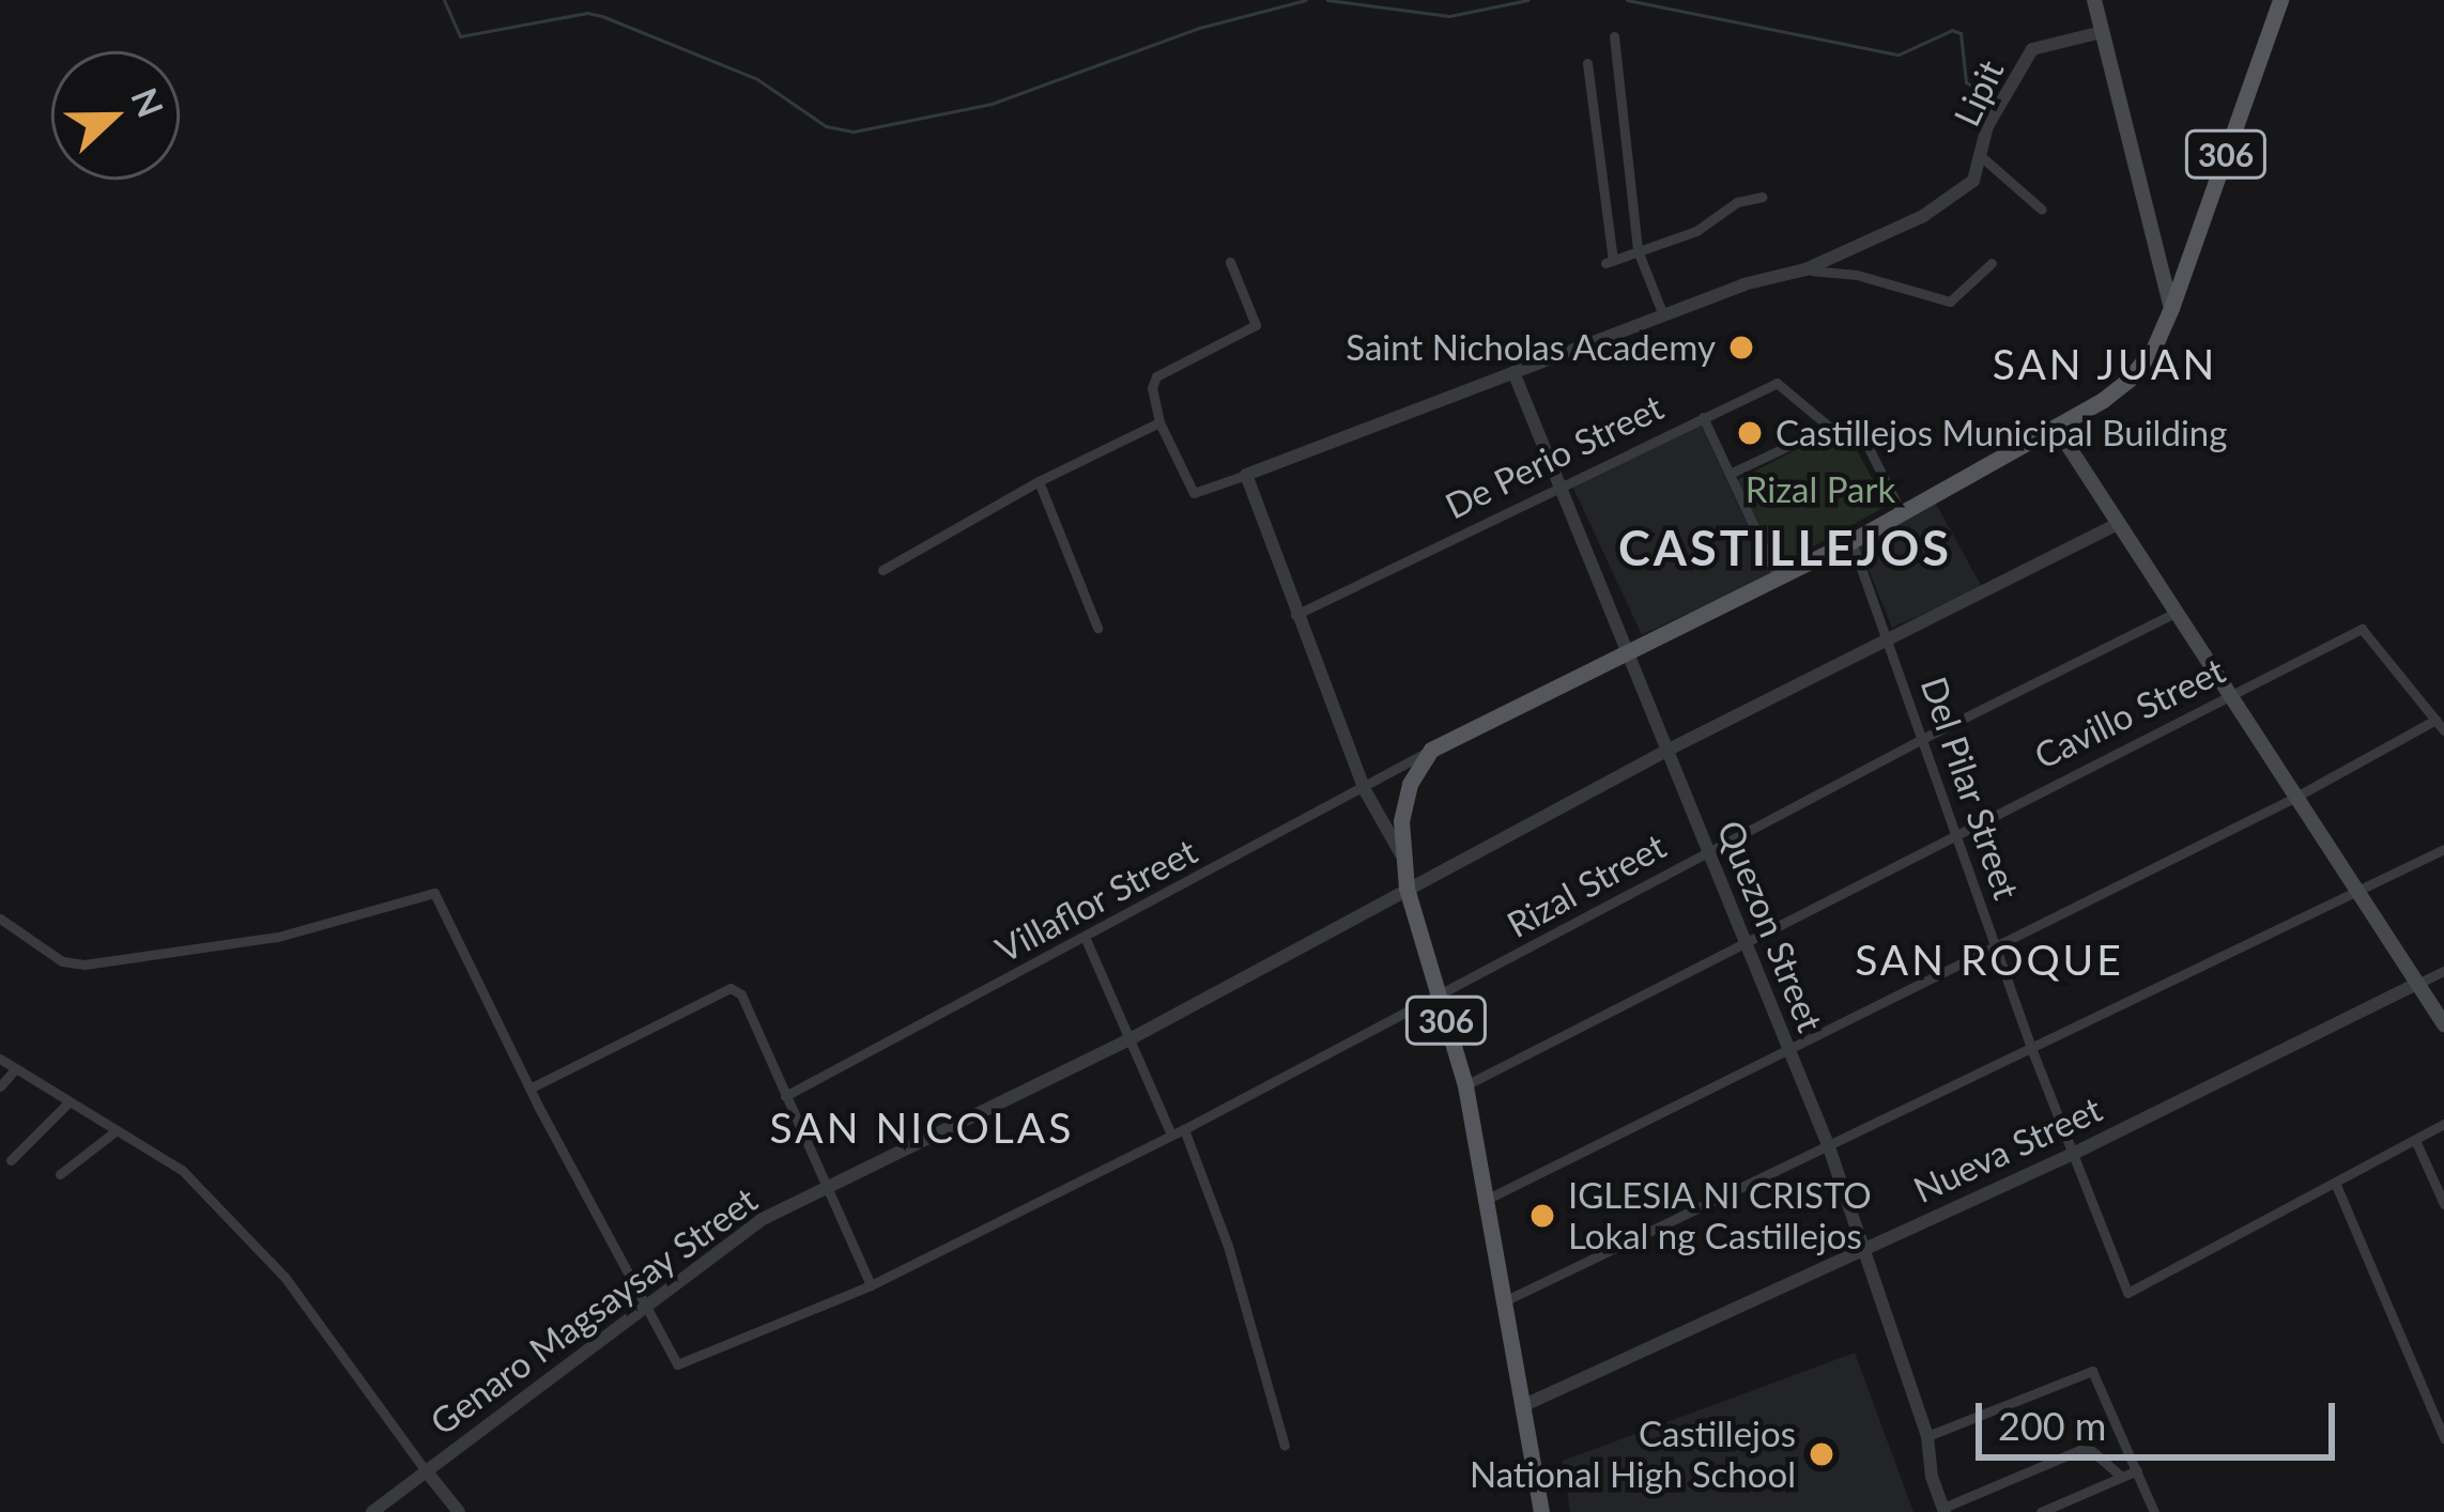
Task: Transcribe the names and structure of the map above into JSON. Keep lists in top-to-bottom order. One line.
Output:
{"streets":{"main road":["306"],"street":["Lipit","De Perio Street","Cavillo Street","Del Pilar Street","Rizal Street","Villaflor Street","Quezon Street","Nueva Street","Genaro Magsaysay Street"]},"crossings":[["306","Cavillo Street"],["306","Del Pilar Street"],["306","Rizal Street"],["306","Villaflor Street"],["306","Quezon Street"],["306","Nueva Street"],["306","Genaro Magsaysay Street"],["De Perio Street","Quezon Street"],["Cavillo Street","Del Pilar Street"],["Cavillo Street","Quezon Street"],["Del Pilar Street","Rizal Street"],["Del Pilar Street","Nueva Street"],["Del Pilar Street","Genaro Magsaysay Street"],["Rizal Street","Quezon Street"],["Rizal Street","Genaro Magsaysay Street"],["Quezon Street","Nueva Street"],["Quezon Street","Genaro Magsaysay Street"]],"districts":["SAN JUAN","CASTILLEJOS","SAN ROQUE","SAN NICOLAS"],"parks":["Rizal Park"],"places":["Saint Nicholas Academy","Castillejos Municipal Building","IGLESIA NI CRISTO Lokal ng Castillejos","Castillejos National High School"],"scale_bar":"200 m","north":"right"}
